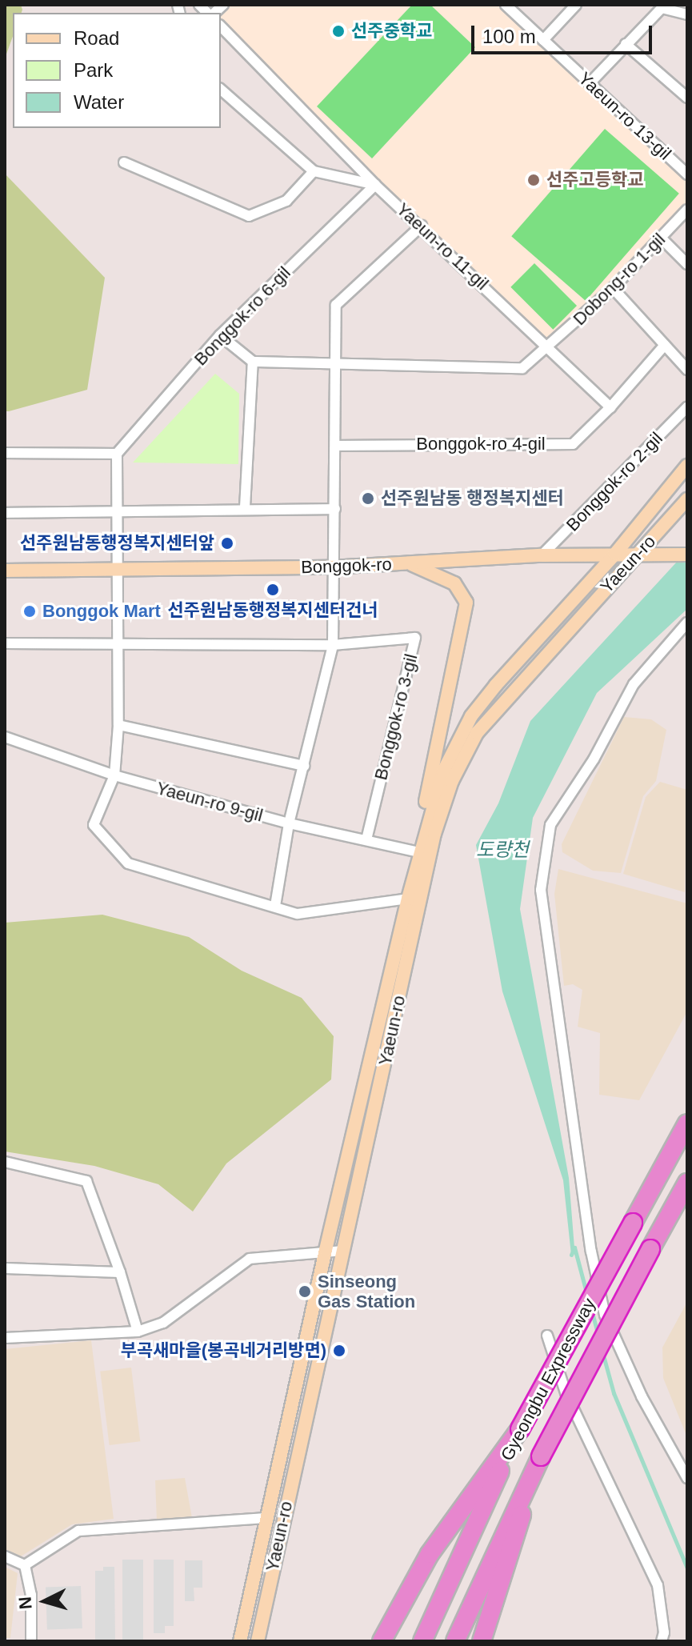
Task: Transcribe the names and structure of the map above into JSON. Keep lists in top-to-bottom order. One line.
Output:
{"streets":{"highway":["Gyeongbu Expressway"],"main road":["Yaeun-ro","Bonggok-ro"],"street":["Yaeun-ro 13-gil","Yaeun-ro 11-gil","Dobong-ro 1-gil","Bonggok-ro 6-gil","Bonggok-ro 4-gil","Bonggok-ro 2-gil","Bonggok-ro 3-gil","Yaeun-ro 9-gil"]},"crossings":[["Yaeun-ro 11-gil","Dobong-ro 1-gil"],["Yaeun-ro 11-gil","Bonggok-ro 6-gil"],["Yaeun-ro 11-gil","Bonggok-ro 4-gil"],["Bonggok-ro 2-gil","Bonggok-ro"],["Yaeun-ro","Bonggok-ro"],["Yaeun-ro","Yaeun-ro 9-gil"],["Bonggok-ro 3-gil","Yaeun-ro 9-gil"]],"water":["도량천"],"places":["선주중학교","선주고등학교","선주원남동 행정복지센터","선주원남동행정복지센터앞","선주원남동행정복지센터건너","Bonggok Mart","Sinseong Gas Station","부곡새마을(봉곡네거리방면)"],"legend":["Road","Park","Water"],"scale_bar":"100 m","north":"left"}
